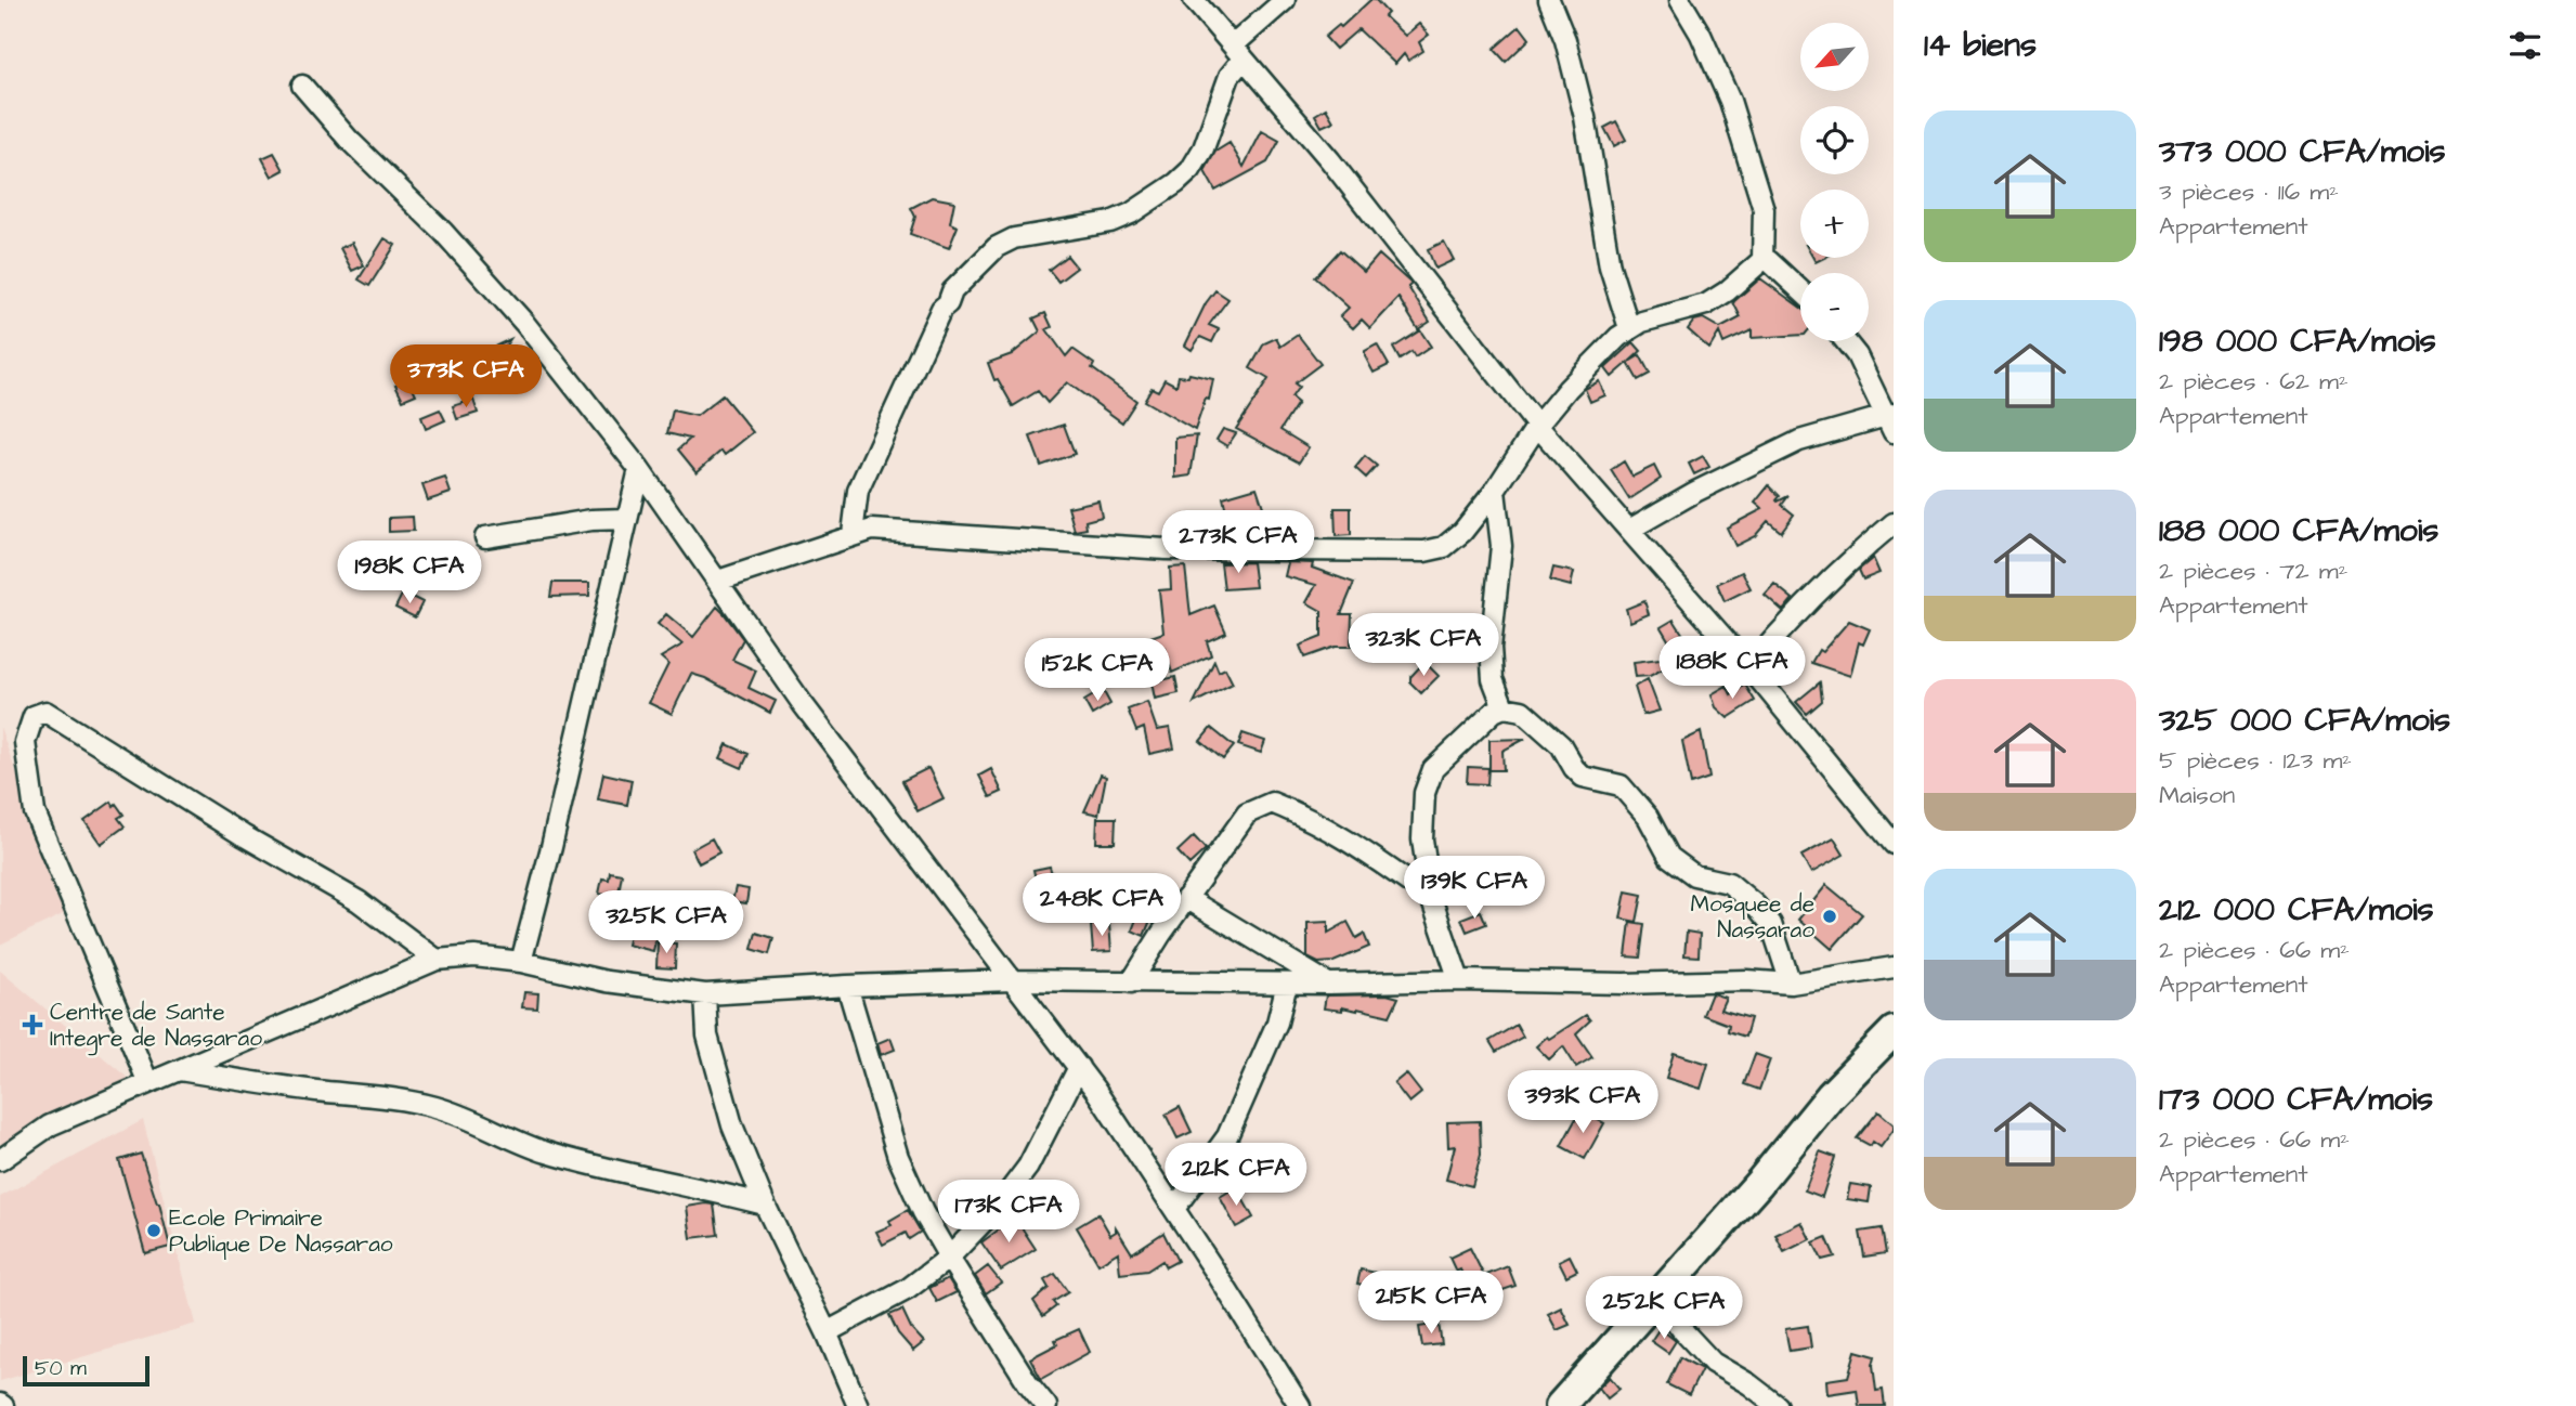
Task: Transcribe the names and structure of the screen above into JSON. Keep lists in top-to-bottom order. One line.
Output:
{"places":{"other":["Mosquee de Nassarao","Ecole Primaire Publique De Nassarao"],"health":["Centre de Sante Integre de Nassarao"]},"scale_bar":"50 m","north":"bottom left","page":{"heading":"14 biens","map_buttons":["+","−"],"list":[{"name":"373 000 CFA/mois","note":"3 pièces · 116 m² · Appartement"},{"name":"198 000 CFA/mois","note":"2 pièces · 62 m² · Appartement"},{"name":"188 000 CFA/mois","note":"2 pièces · 72 m² · Appartement"},{"name":"325 000 CFA/mois","note":"5 pièces · 123 m² · Maison"},{"name":"212 000 CFA/mois","note":"2 pièces · 66 m² · Appartement"},{"name":"173 000 CFA/mois","note":"2 pièces · 66 m² · Appartement"}],"price":["373K CFA","273K CFA","198K CFA","323K CFA","188K CFA","152K CFA","139K CFA","248K CFA","325K CFA","393K CFA","212K CFA","173K CFA","215K CFA","252K CFA"],"scale":"50 m"}}
